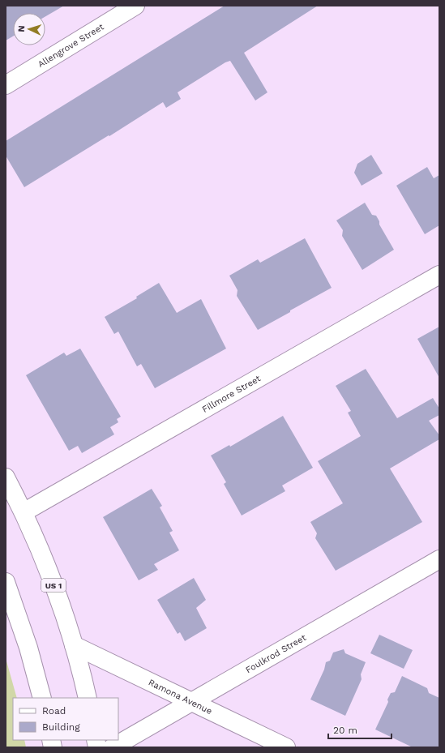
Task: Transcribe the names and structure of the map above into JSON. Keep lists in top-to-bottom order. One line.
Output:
{"streets":{"main road":["Allengrove Street","Fillmore Street","US 1","Foulkrod Street","Ramona Avenue"]},"crossings":[["Fillmore Street","US 1"],["US 1","Ramona Avenue"],["Foulkrod Street","Ramona Avenue"]],"legend":["Road","Building"],"scale_bar":"20 m","north":"left"}
